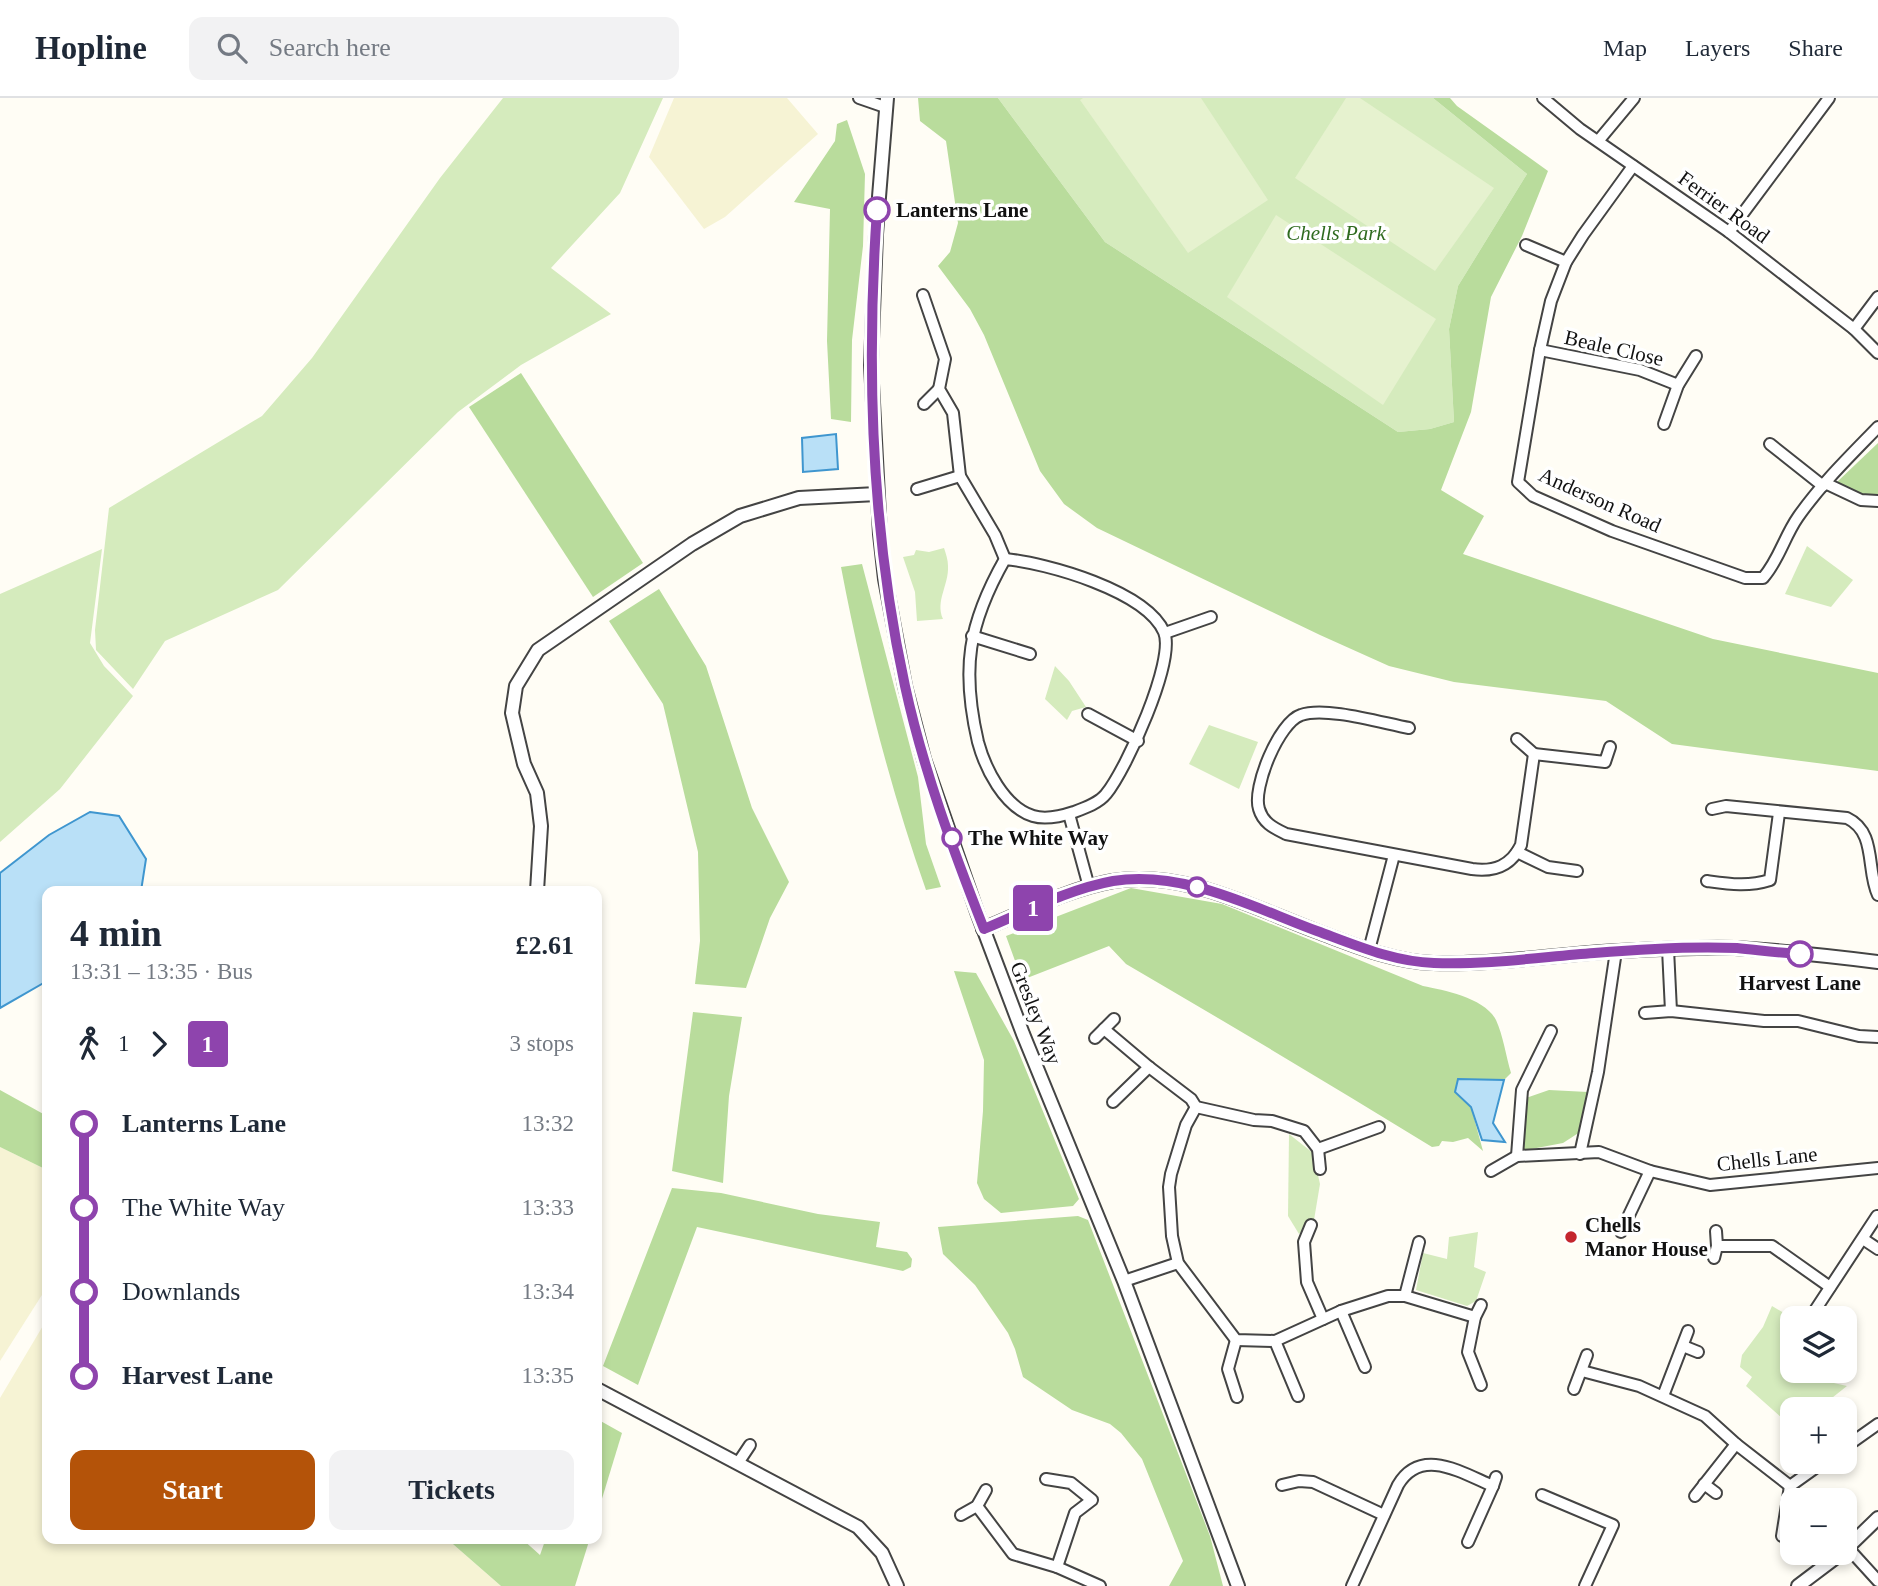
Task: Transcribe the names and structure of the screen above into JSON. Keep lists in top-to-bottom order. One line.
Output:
{"streets":{"street":["Ferrier Road","Beale Close","Anderson Road","Gresley Way","Chells Lane"]},"crossings":[["Ferrier Road","Anderson Road"],["Beale Close","Anderson Road"]],"parks":["Chells Park"],"places":["Lanterns Lane","The White Way","Harvest Lane","Chells Manor House"],"lines":["bus line 1"],"page":{"header":"Hopline","search":"Search here","nav":["Map","Layers","Share"],"on_map":"1","heading":["4 min","13:31 – 13:35 · Bus","£2.61"],"legs":["1","1","3 stops"],"list":[{"name":"Lanterns Lane","value":"13:32"},{"name":"The White Way","value":"13:33"},{"name":"Downlands","value":"13:34"},{"name":"Harvest Lane","value":"13:35"}],"map_buttons":["+","−"],"buttons":["Start","Tickets"]}}
